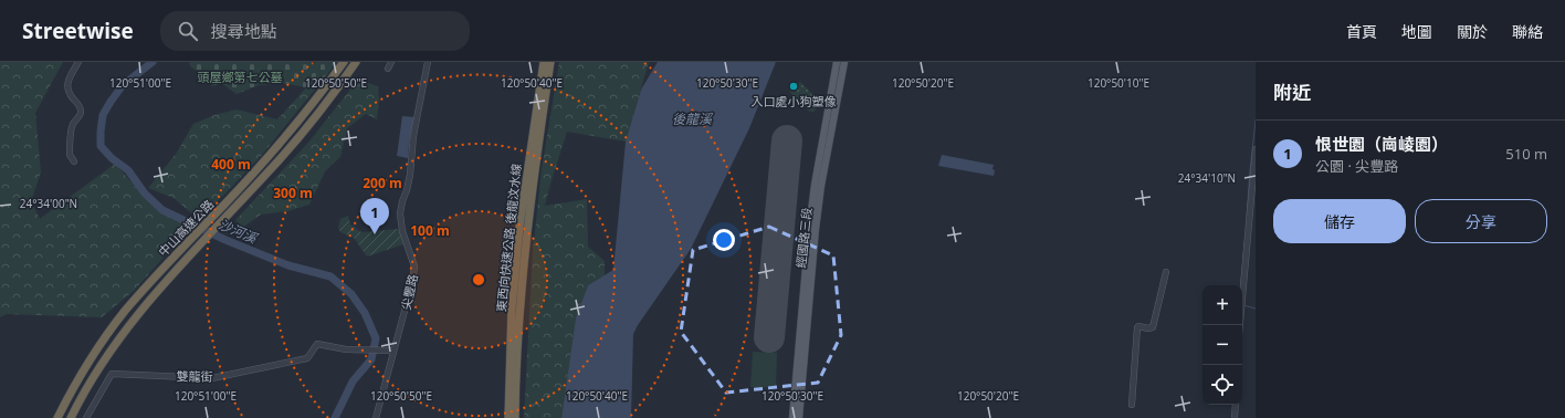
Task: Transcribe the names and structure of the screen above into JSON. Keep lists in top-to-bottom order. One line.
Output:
{"streets":{"highway":["中山高速公路","東西向快速公路 後龍汶水線"],"main road":["經國路三段"],"street":["尖豐路","雙龍街"]},"crossings":[["尖豐路","雙龍街"]],"water":["後龍溪","沙河溪"],"parks":["頭屋鄉第七公墓"],"places":["入口處小狗塑像"],"page":{"header":"Streetwise","search":"搜尋地點","nav":["首頁","地圖","關於","聯絡"],"heading":"附近","list":[{"mark":"1","name":"恨世園（崗崚園）","note":"公園 · 尖豐路","value":"510 m"}],"buttons":["儲存","分享"],"pins":"1","map_buttons":["+","−"]},"coordinates":["120°51'00\"E","120°50'50\"E","120°50'40\"E","120°50'30\"E","120°50'20\"E","120°50'10\"E","24°34'10\"N","24°34'00\"N"],"rings":["400 m","200 m","300 m","100 m"]}
